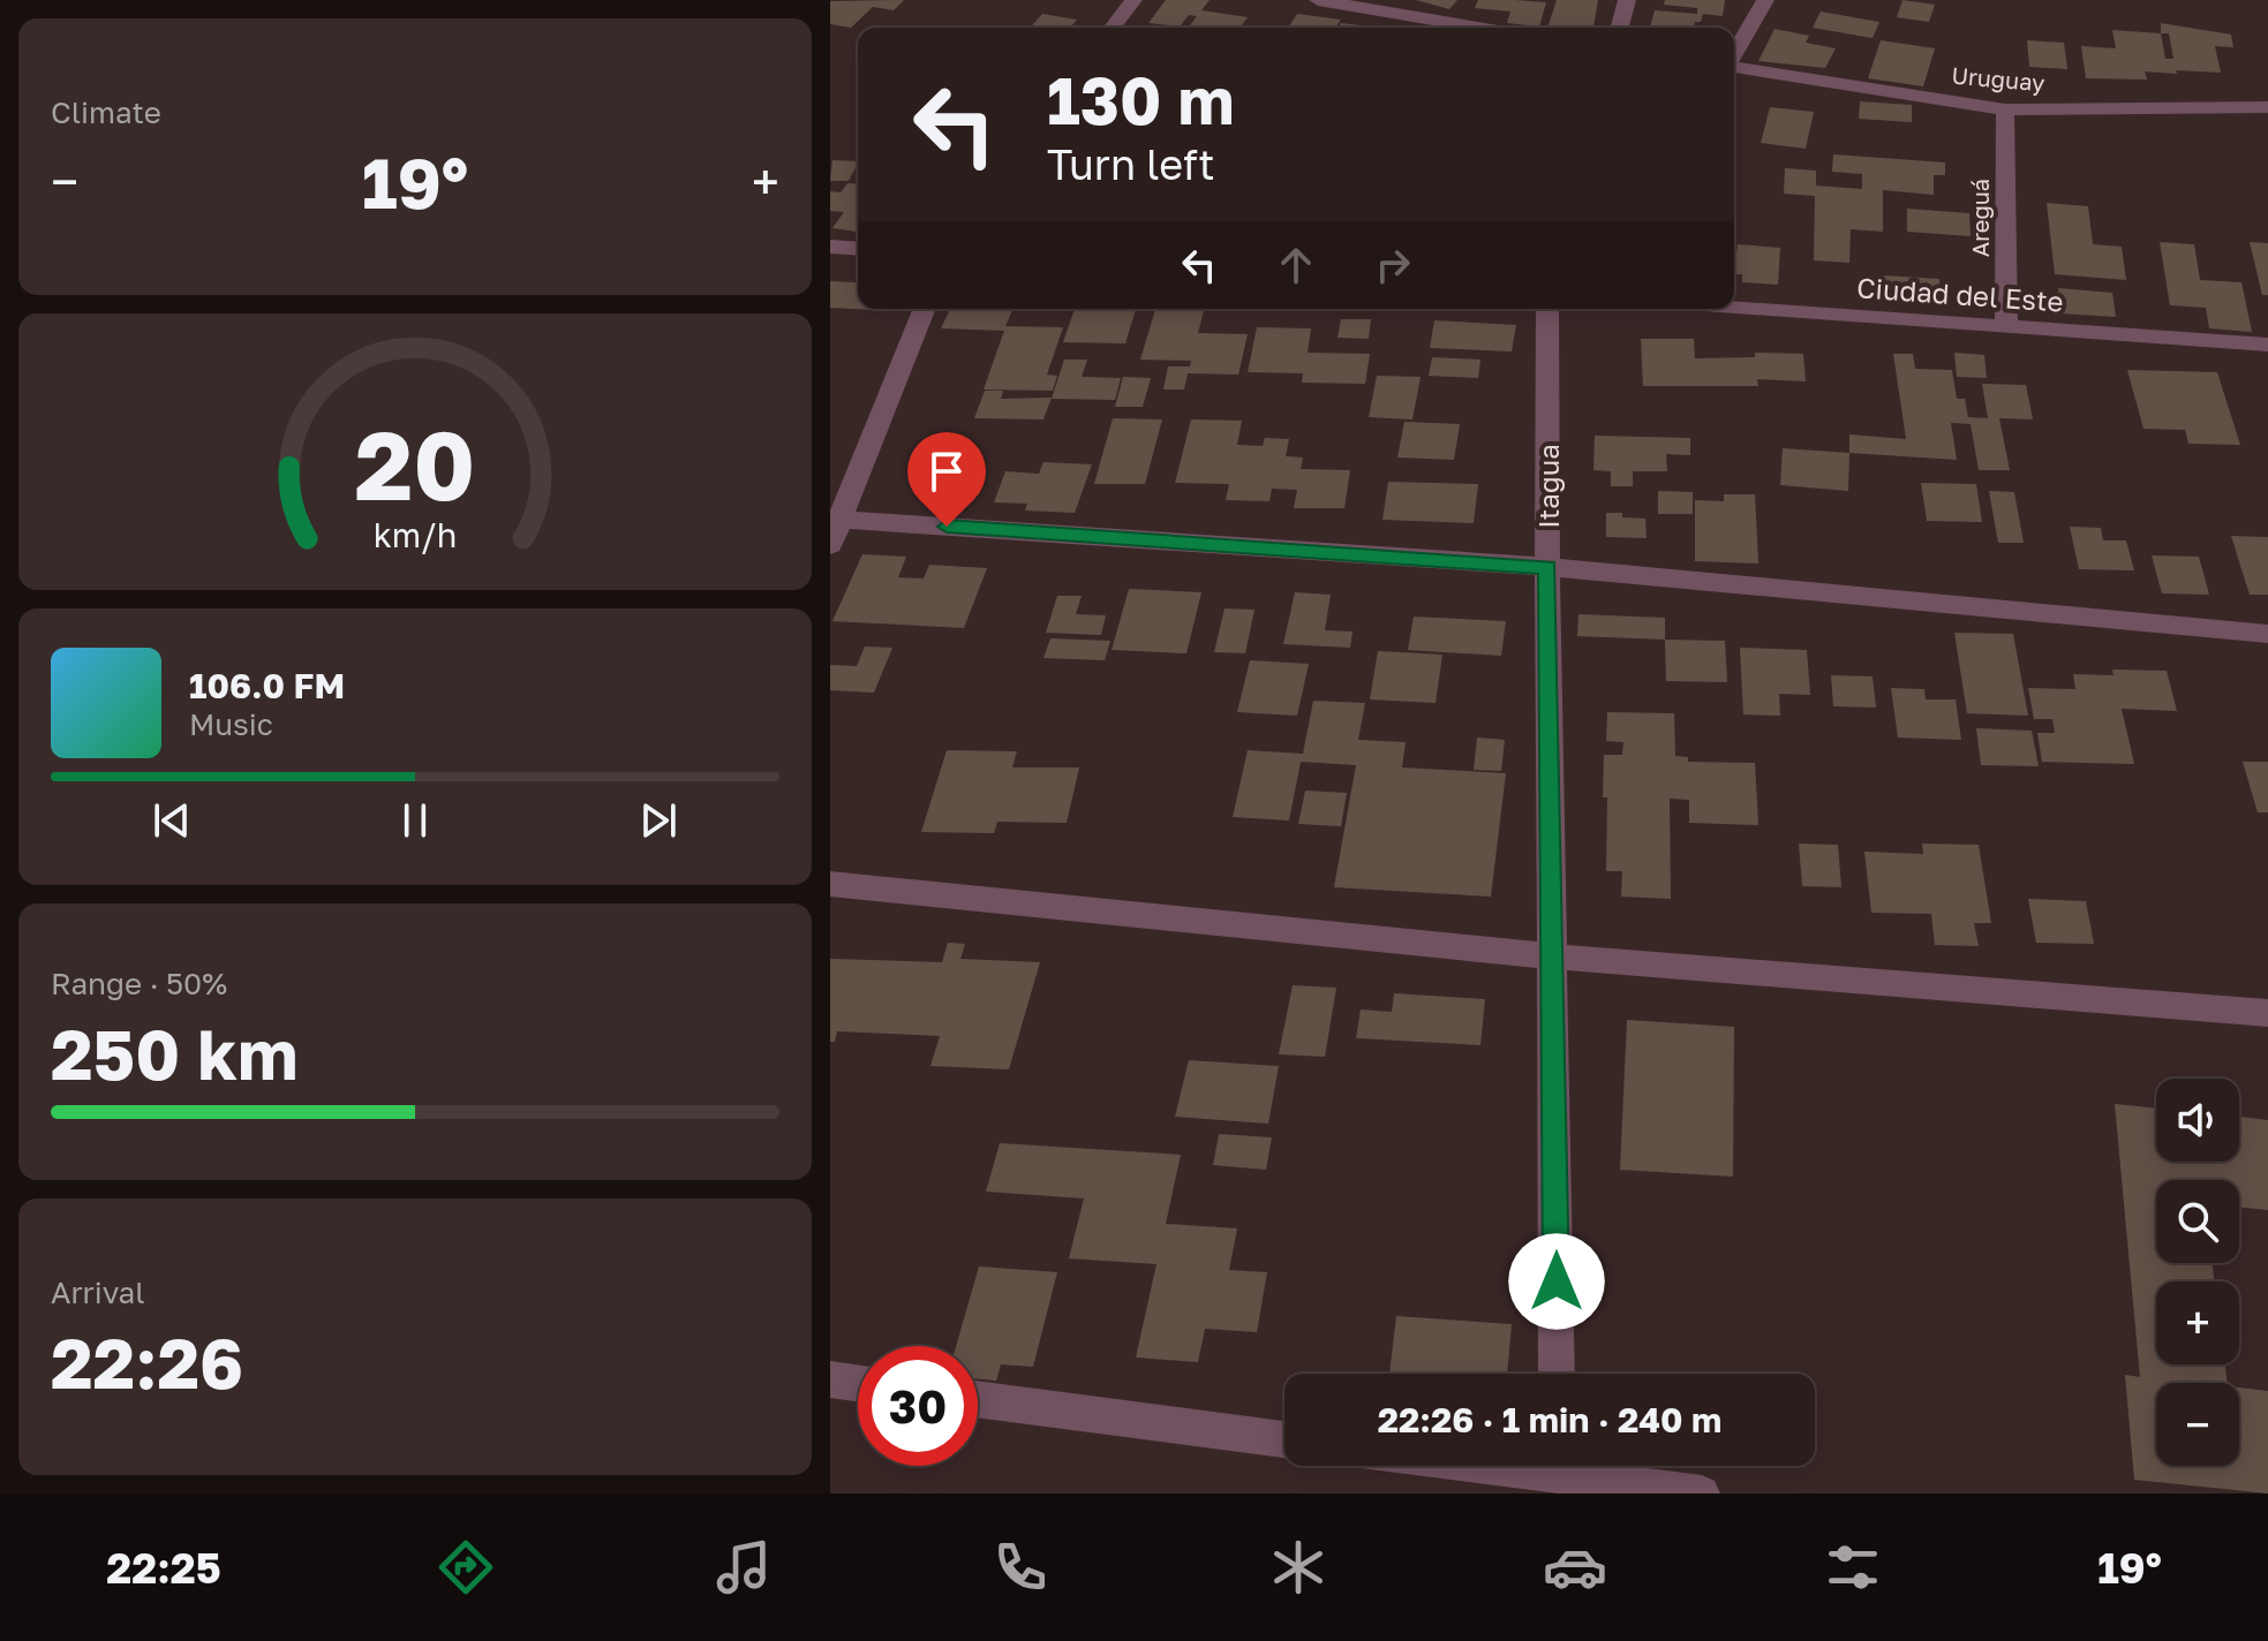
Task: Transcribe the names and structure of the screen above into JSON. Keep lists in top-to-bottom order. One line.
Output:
{"streets":{"street":["Uruguay","Areguá","Ciudad del Este","Itagua"]},"crossings":[["Uruguay","Areguá"],["Areguá","Ciudad del Este"]],"page":{"tile":["Climate",["Range · 50%","250 km"],["Arrival","22:26"]],"turn":["130 m","Turn left"],"heat":["−","19°","+"],"song":["106.0 FM","Music"],"map_buttons":["+","−"],"limit":"30","trip":"22:26 · 1 min · 240 m","tabs":["22:25","19°"],"gauge":["20","km/h"]}}
